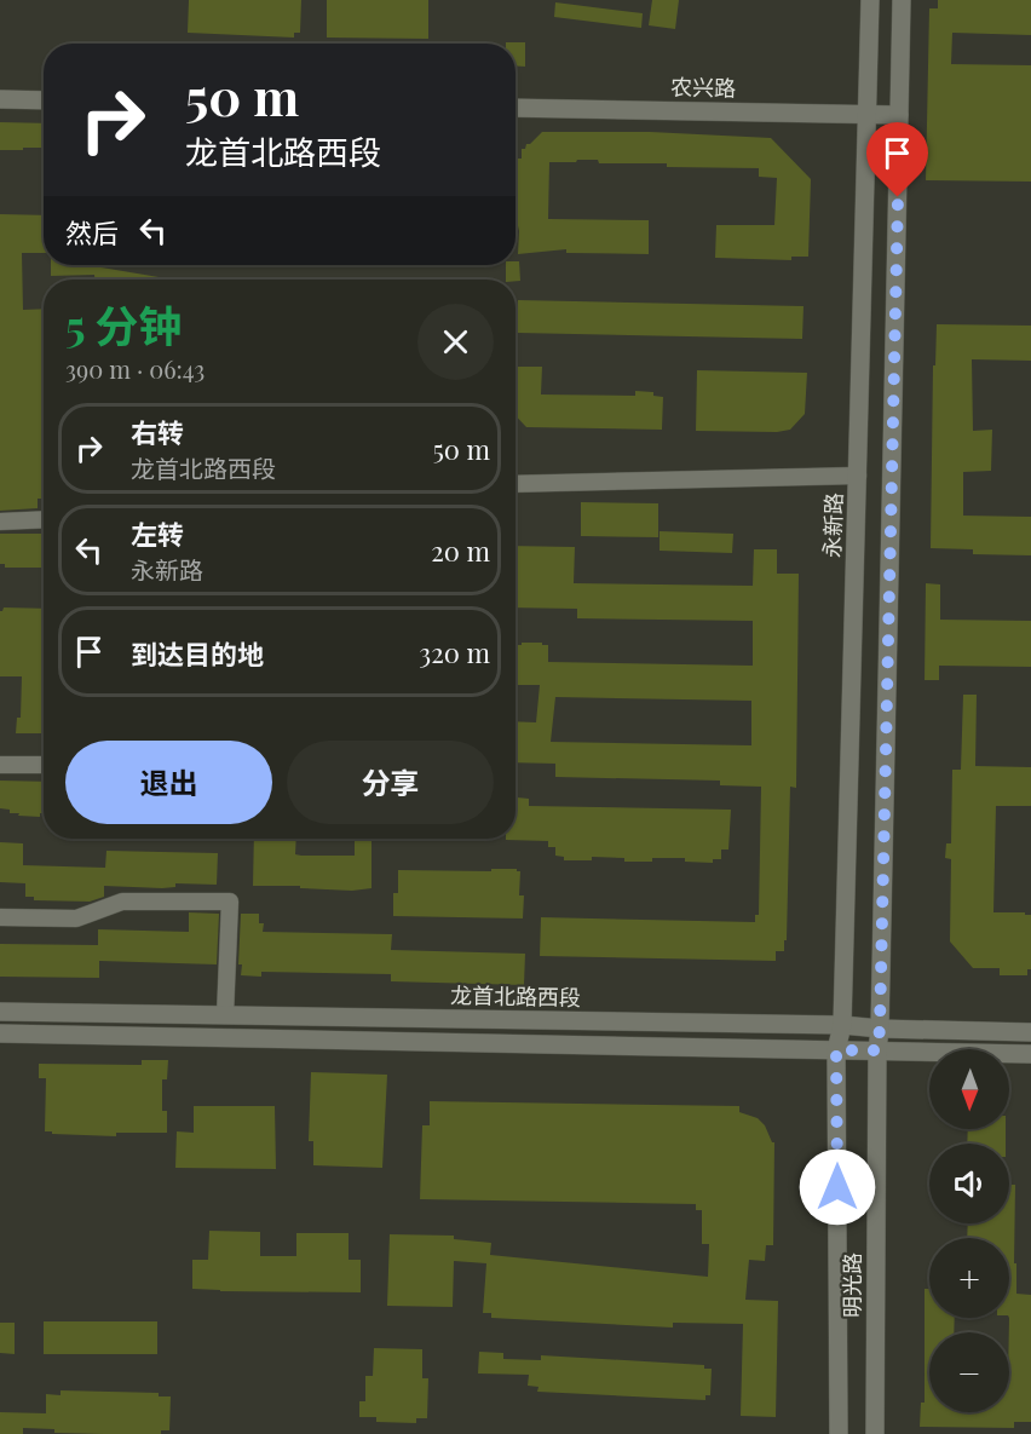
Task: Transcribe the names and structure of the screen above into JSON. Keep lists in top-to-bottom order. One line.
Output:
{"streets":{"main road":["农兴路","永新路","龙首北路西段","明光路"]},"crossings":[["农兴路","永新路"],["永新路","龙首北路西段"],["永新路","明光路"]],"north":"bottom","page":{"turn":["50 m","龙首北路西段"],"then":"然后","heading":["5 分钟","390 m · 06:43"],"list":[{"name":"右转","note":"龙首北路西段","value":"50 m"},{"name":"左转","note":"永新路","value":"20 m"},{"name":"到达目的地","value":"320 m"}],"buttons":["退出","分享"],"map_buttons":["+","−"]}}
